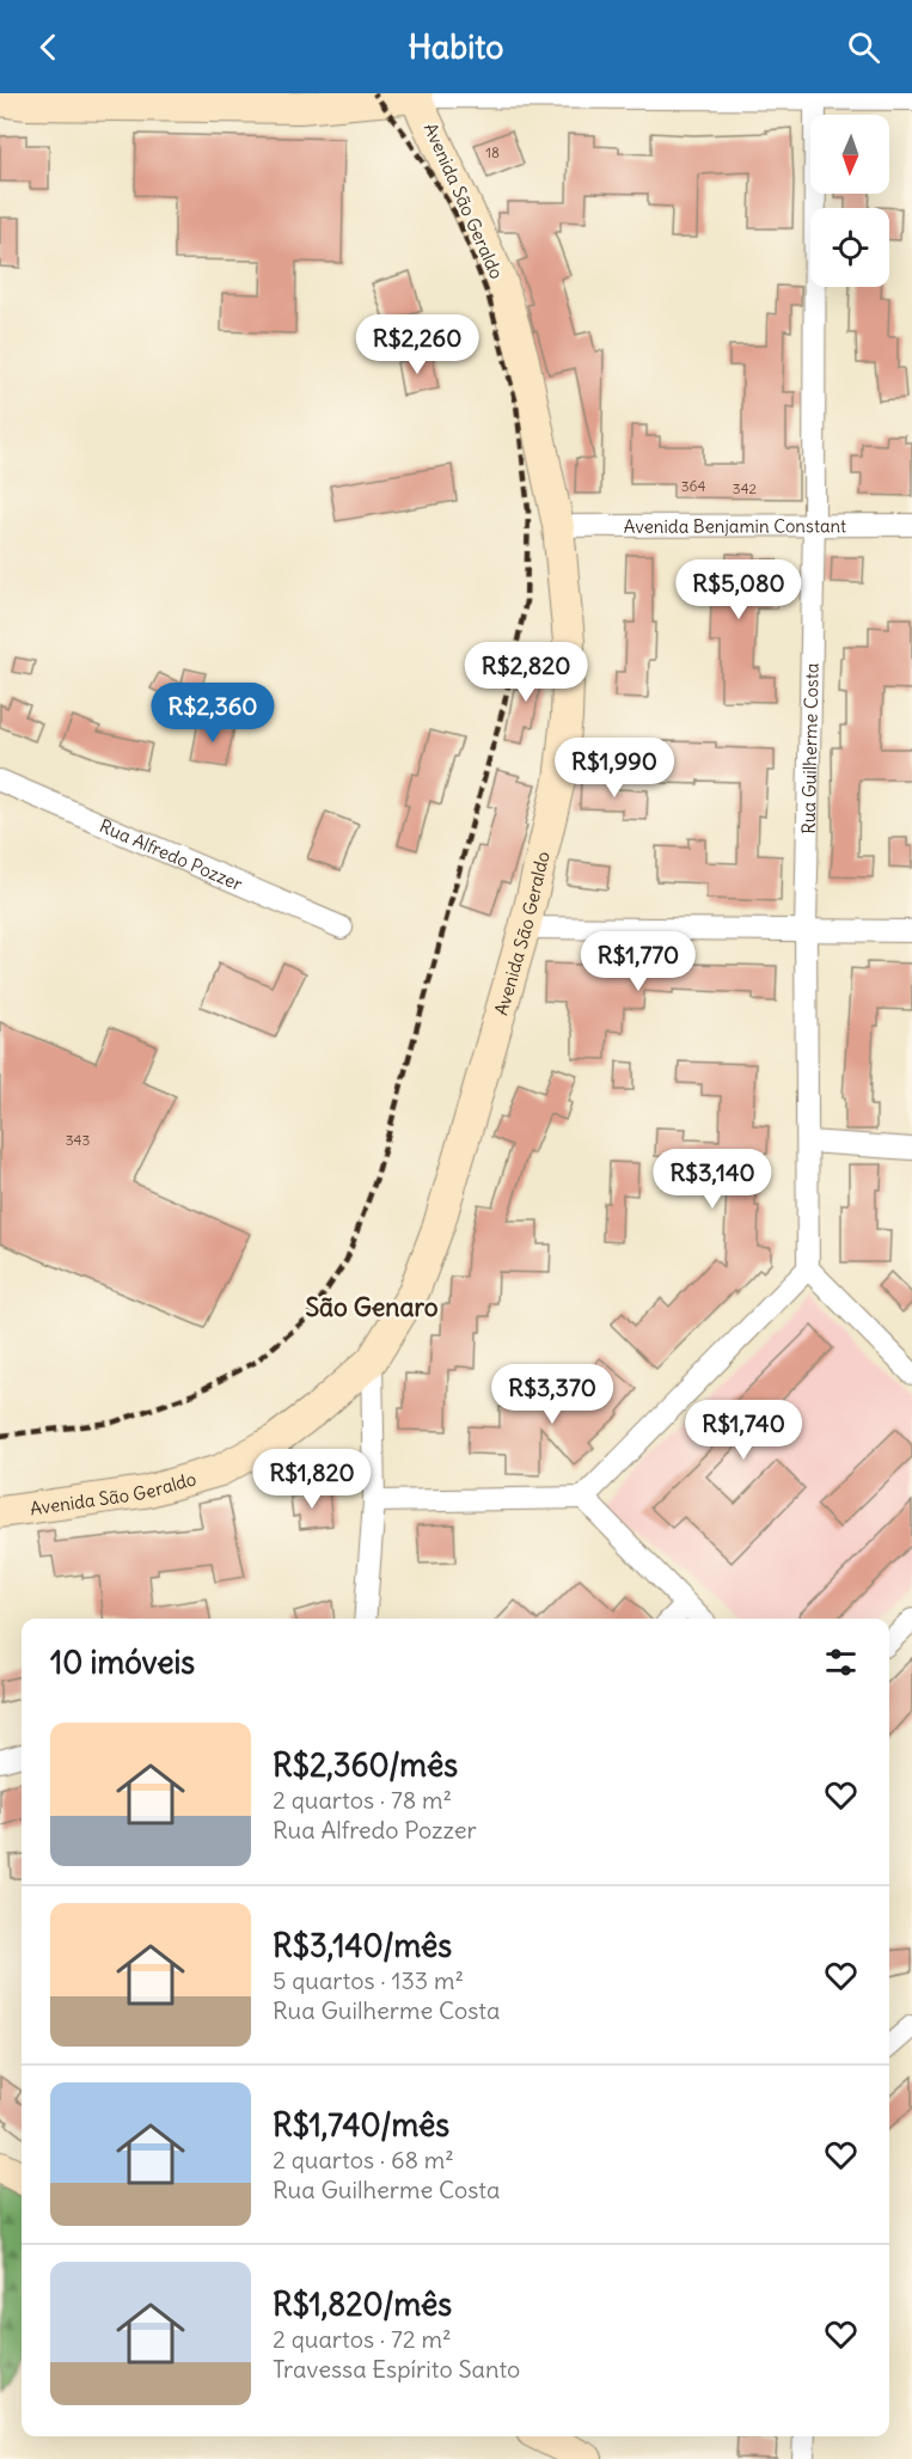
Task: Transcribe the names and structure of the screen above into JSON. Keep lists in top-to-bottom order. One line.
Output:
{"streets":{"street":["Avenida São Geraldo","Avenida Benjamin Constant","Rua Guilherme Costa","Rua Alfredo Pozzer"]},"crossings":[["Avenida São Geraldo","Avenida Benjamin Constant"],["Avenida Benjamin Constant","Rua Guilherme Costa"]],"districts":["São Genaro"],"house_numbers":["18","364","342","343"],"north":"bottom","page":{"header":"Habito","price":["R$2,260","R$5,080","R$2,820","R$2,360","R$1,990","R$1,770","R$3,140","R$3,370","R$1,740","R$1,820"],"heading":"10 imóveis","list":[{"name":"R$2,360/mês","note":"2 quartos · 78 m² · Rua Alfredo Pozzer"},{"name":"R$3,140/mês","note":"5 quartos · 133 m² · Rua Guilherme Costa"},{"name":"R$1,740/mês","note":"2 quartos · 68 m² · Rua Guilherme Costa"},{"name":"R$1,820/mês","note":"2 quartos · 72 m² · Travessa Espírito Santo"}]}}
